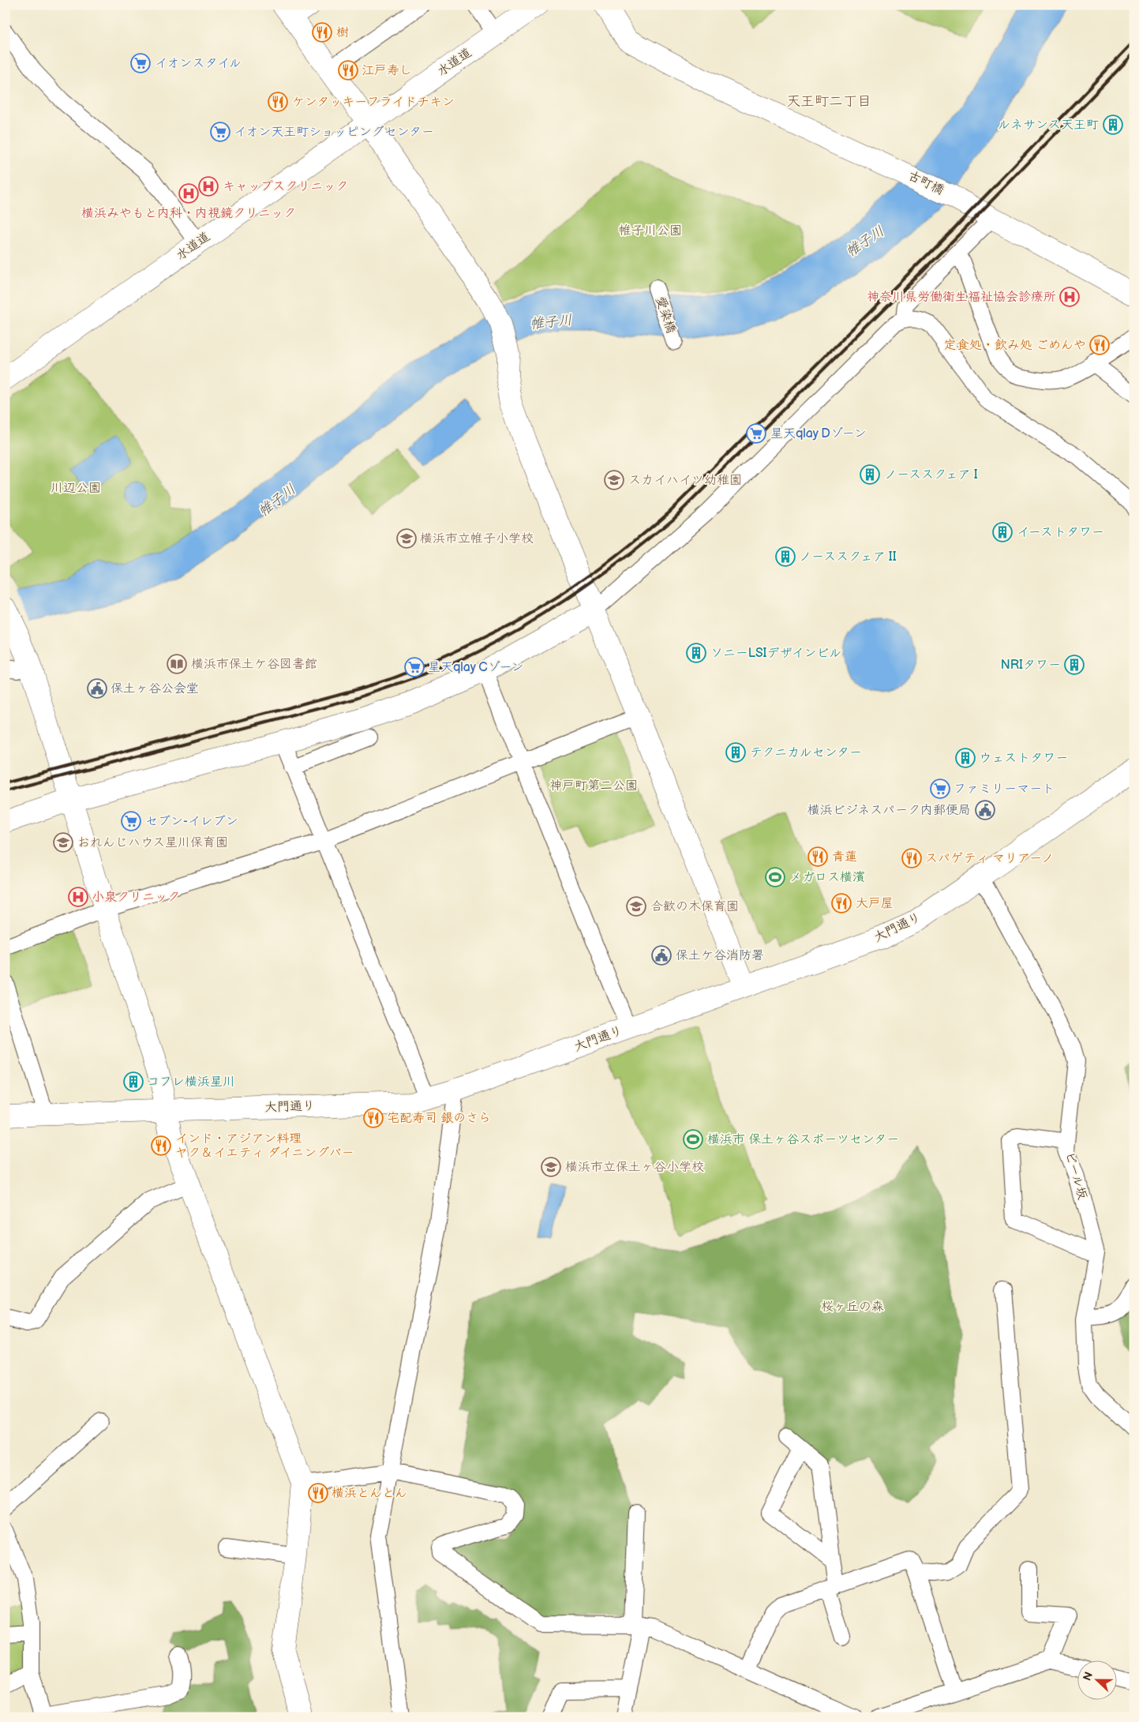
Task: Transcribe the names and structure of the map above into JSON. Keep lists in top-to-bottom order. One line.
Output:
{"streets":{"street":["水道道","古町橋","愛染橋","大門通り","ビール坂"]},"crossings":[["大門通り","ビール坂"]],"districts":["天王町二丁目"],"water":["帷子川"],"parks":["帷子川公園","川辺公園","神戸町第二公園","桜ヶ丘の森"],"places":{"restaurant":["樹","江戸寿し","ケンタッキーフライドチキン","定食処・飲み処 ごめんや","青蓮","スパゲティ マリアーノ","大戸屋","宅配寿司 銀のさら","インド・アジアン料理 ヤク＆イエティ ダイニングバー","横浜とんとん"],"supermarket":["イオンスタイル","イオン天王町ショッピングセンター","星天qlay Dゾーン","星天qlay Cゾーン","ファミリーマート","セブン-イレブン"],"building":["ルネサンス天王町","ノーススクェア I","イーストタワー","ノーススクェア II","ソニーLSIデザインビル","NRIタワー","テクニカルセンター","ウェストタワー","コフレ横浜星川"],"hospital":["キャップスクリニック","横浜みやもと内科・内視鏡クリニック","神奈川県労働衛生福祉協会診療所","小泉クリニック"],"school or university":["スカイハイツ幼稚園","横浜市立帷子小学校","おれんじハウス星川保育園","合歓の木保育園","横浜市立保土ヶ谷小学校"],"library":["横浜市保土ケ谷図書館"],"public building":["保土ヶ谷公会堂","横浜ビジネスパーク内郵便局","保土ケ谷消防署"],"sports":["メガロス横濱","横浜市 保土ヶ谷スポーツセンター"]},"north":"left"}
